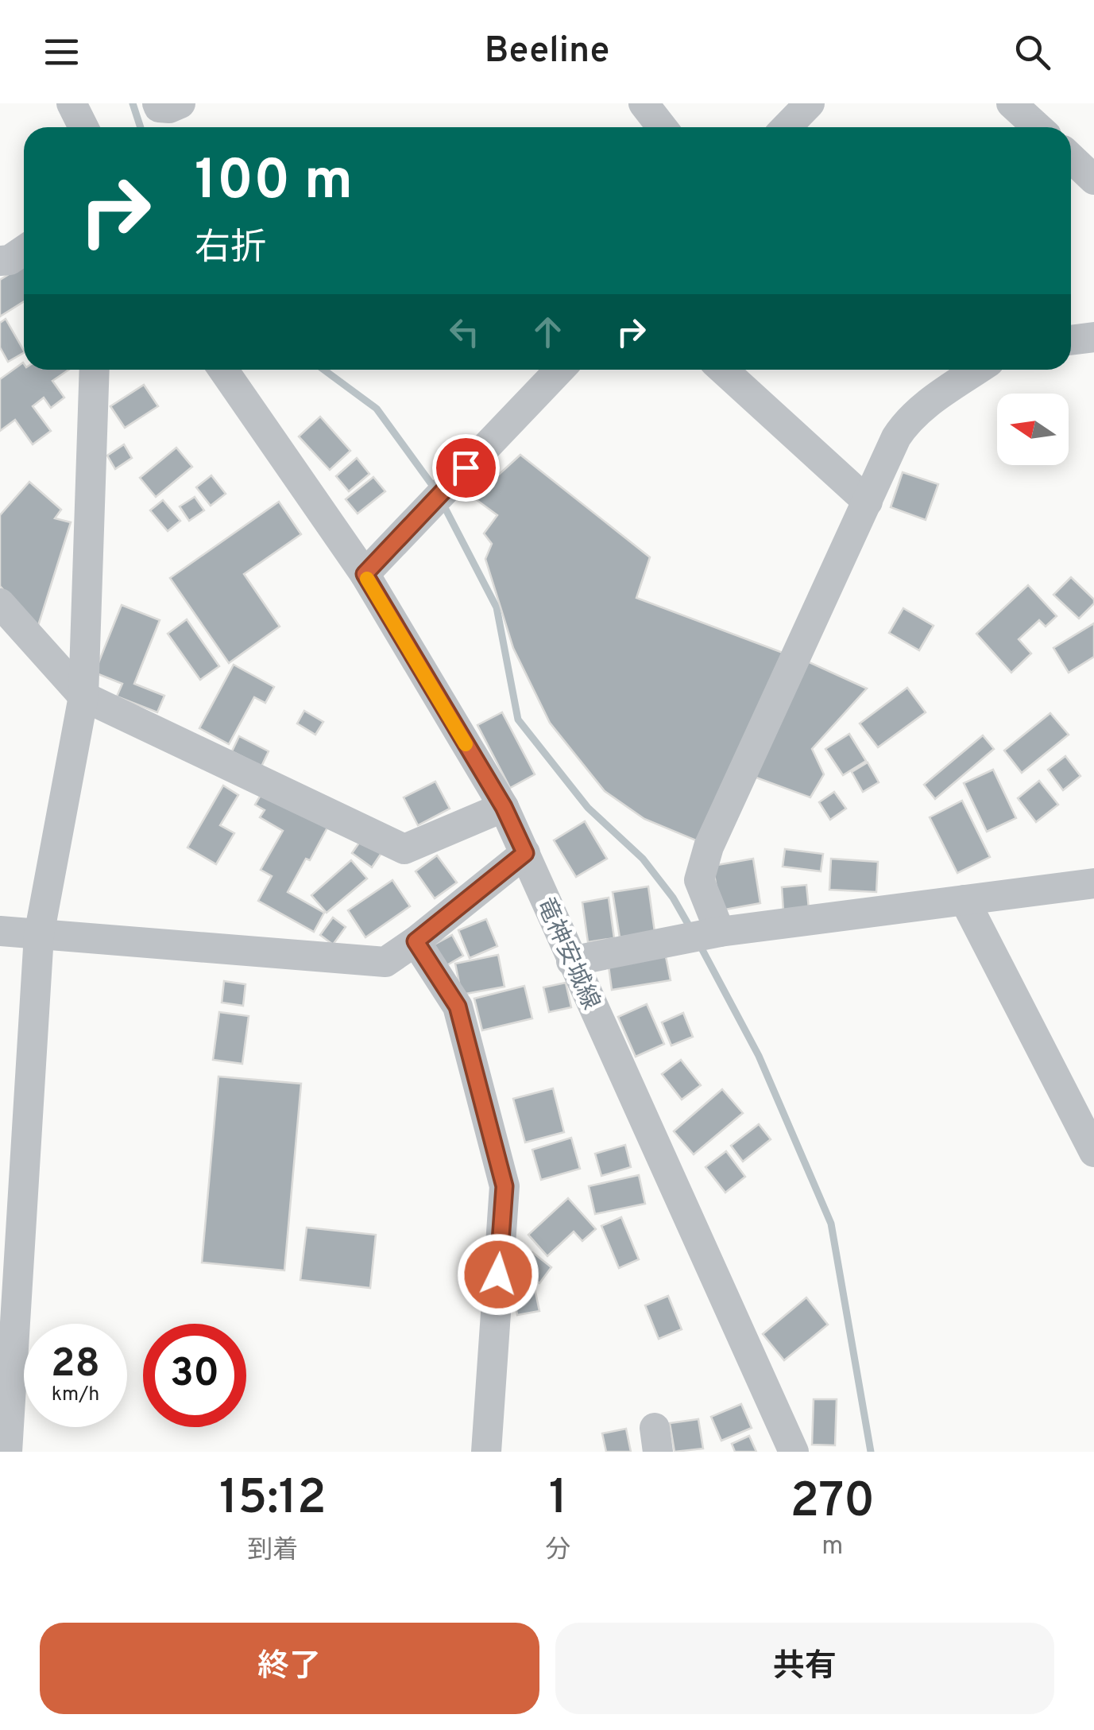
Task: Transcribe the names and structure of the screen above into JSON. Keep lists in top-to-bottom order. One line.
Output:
{"streets":{"street":["竜神安城線"]},"north":"left","page":{"header":"Beeline","turn":["100 m","右折"],"speed":"28 km/h","limit":"30","eta":["15:12","到着","1","分","270","m"],"buttons":["終了","共有"]}}
